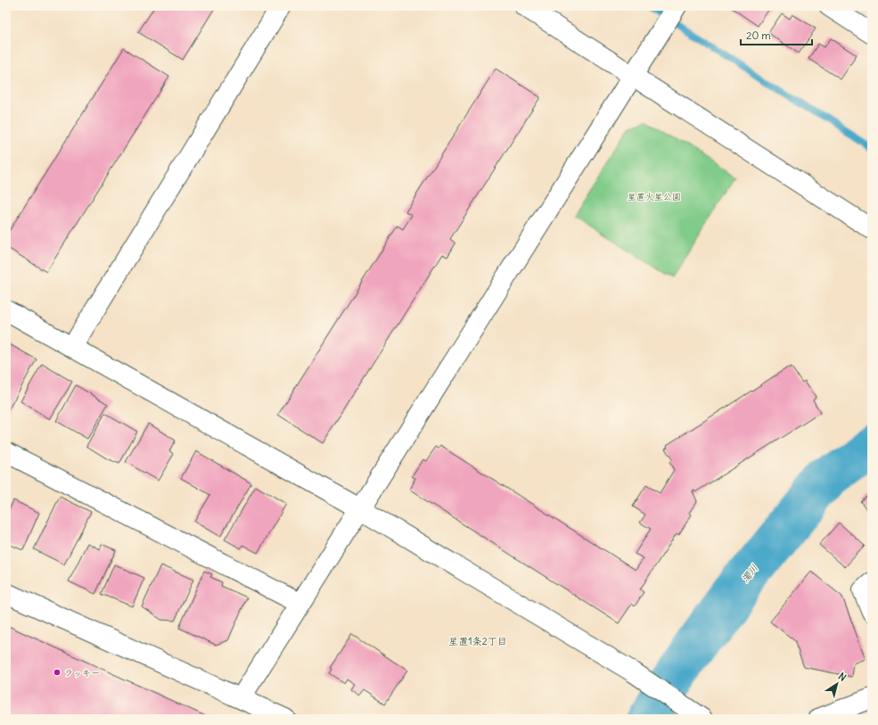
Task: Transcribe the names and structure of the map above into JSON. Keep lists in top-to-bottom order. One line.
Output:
{"districts":["星置1条2丁目"],"water":["濁川"],"parks":["星置火星公園"],"places":["ラッキー"],"scale_bar":"20 m","north":"top right"}
